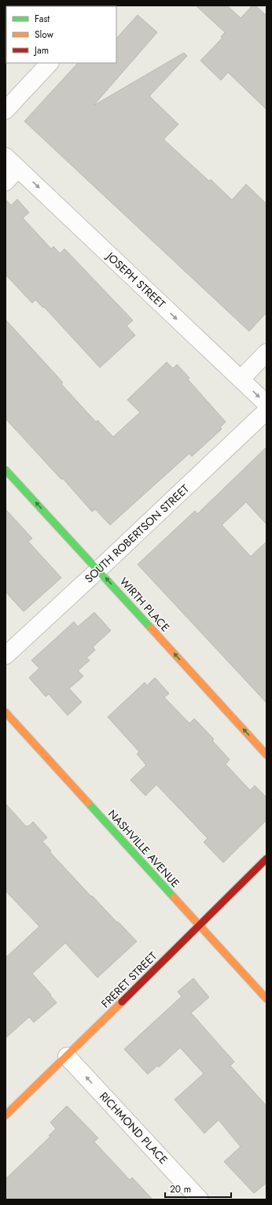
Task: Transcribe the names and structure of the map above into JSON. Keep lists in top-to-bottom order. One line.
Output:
{"streets":{"street":["JOSEPH STREET","SOUTH ROBERTSON STREET","WIRTH PLACE","NASHVILLE AVENUE","FRERET STREET","RICHMOND PLACE"]},"crossings":[["SOUTH ROBERTSON STREET","WIRTH PLACE"],["NASHVILLE AVENUE","FRERET STREET"],["FRERET STREET","RICHMOND PLACE"]],"one_way":["JOSEPH STREET","WIRTH PLACE","RICHMOND PLACE"],"legend":["Fast","Slow","Jam"],"scale_bar":"20 m"}
